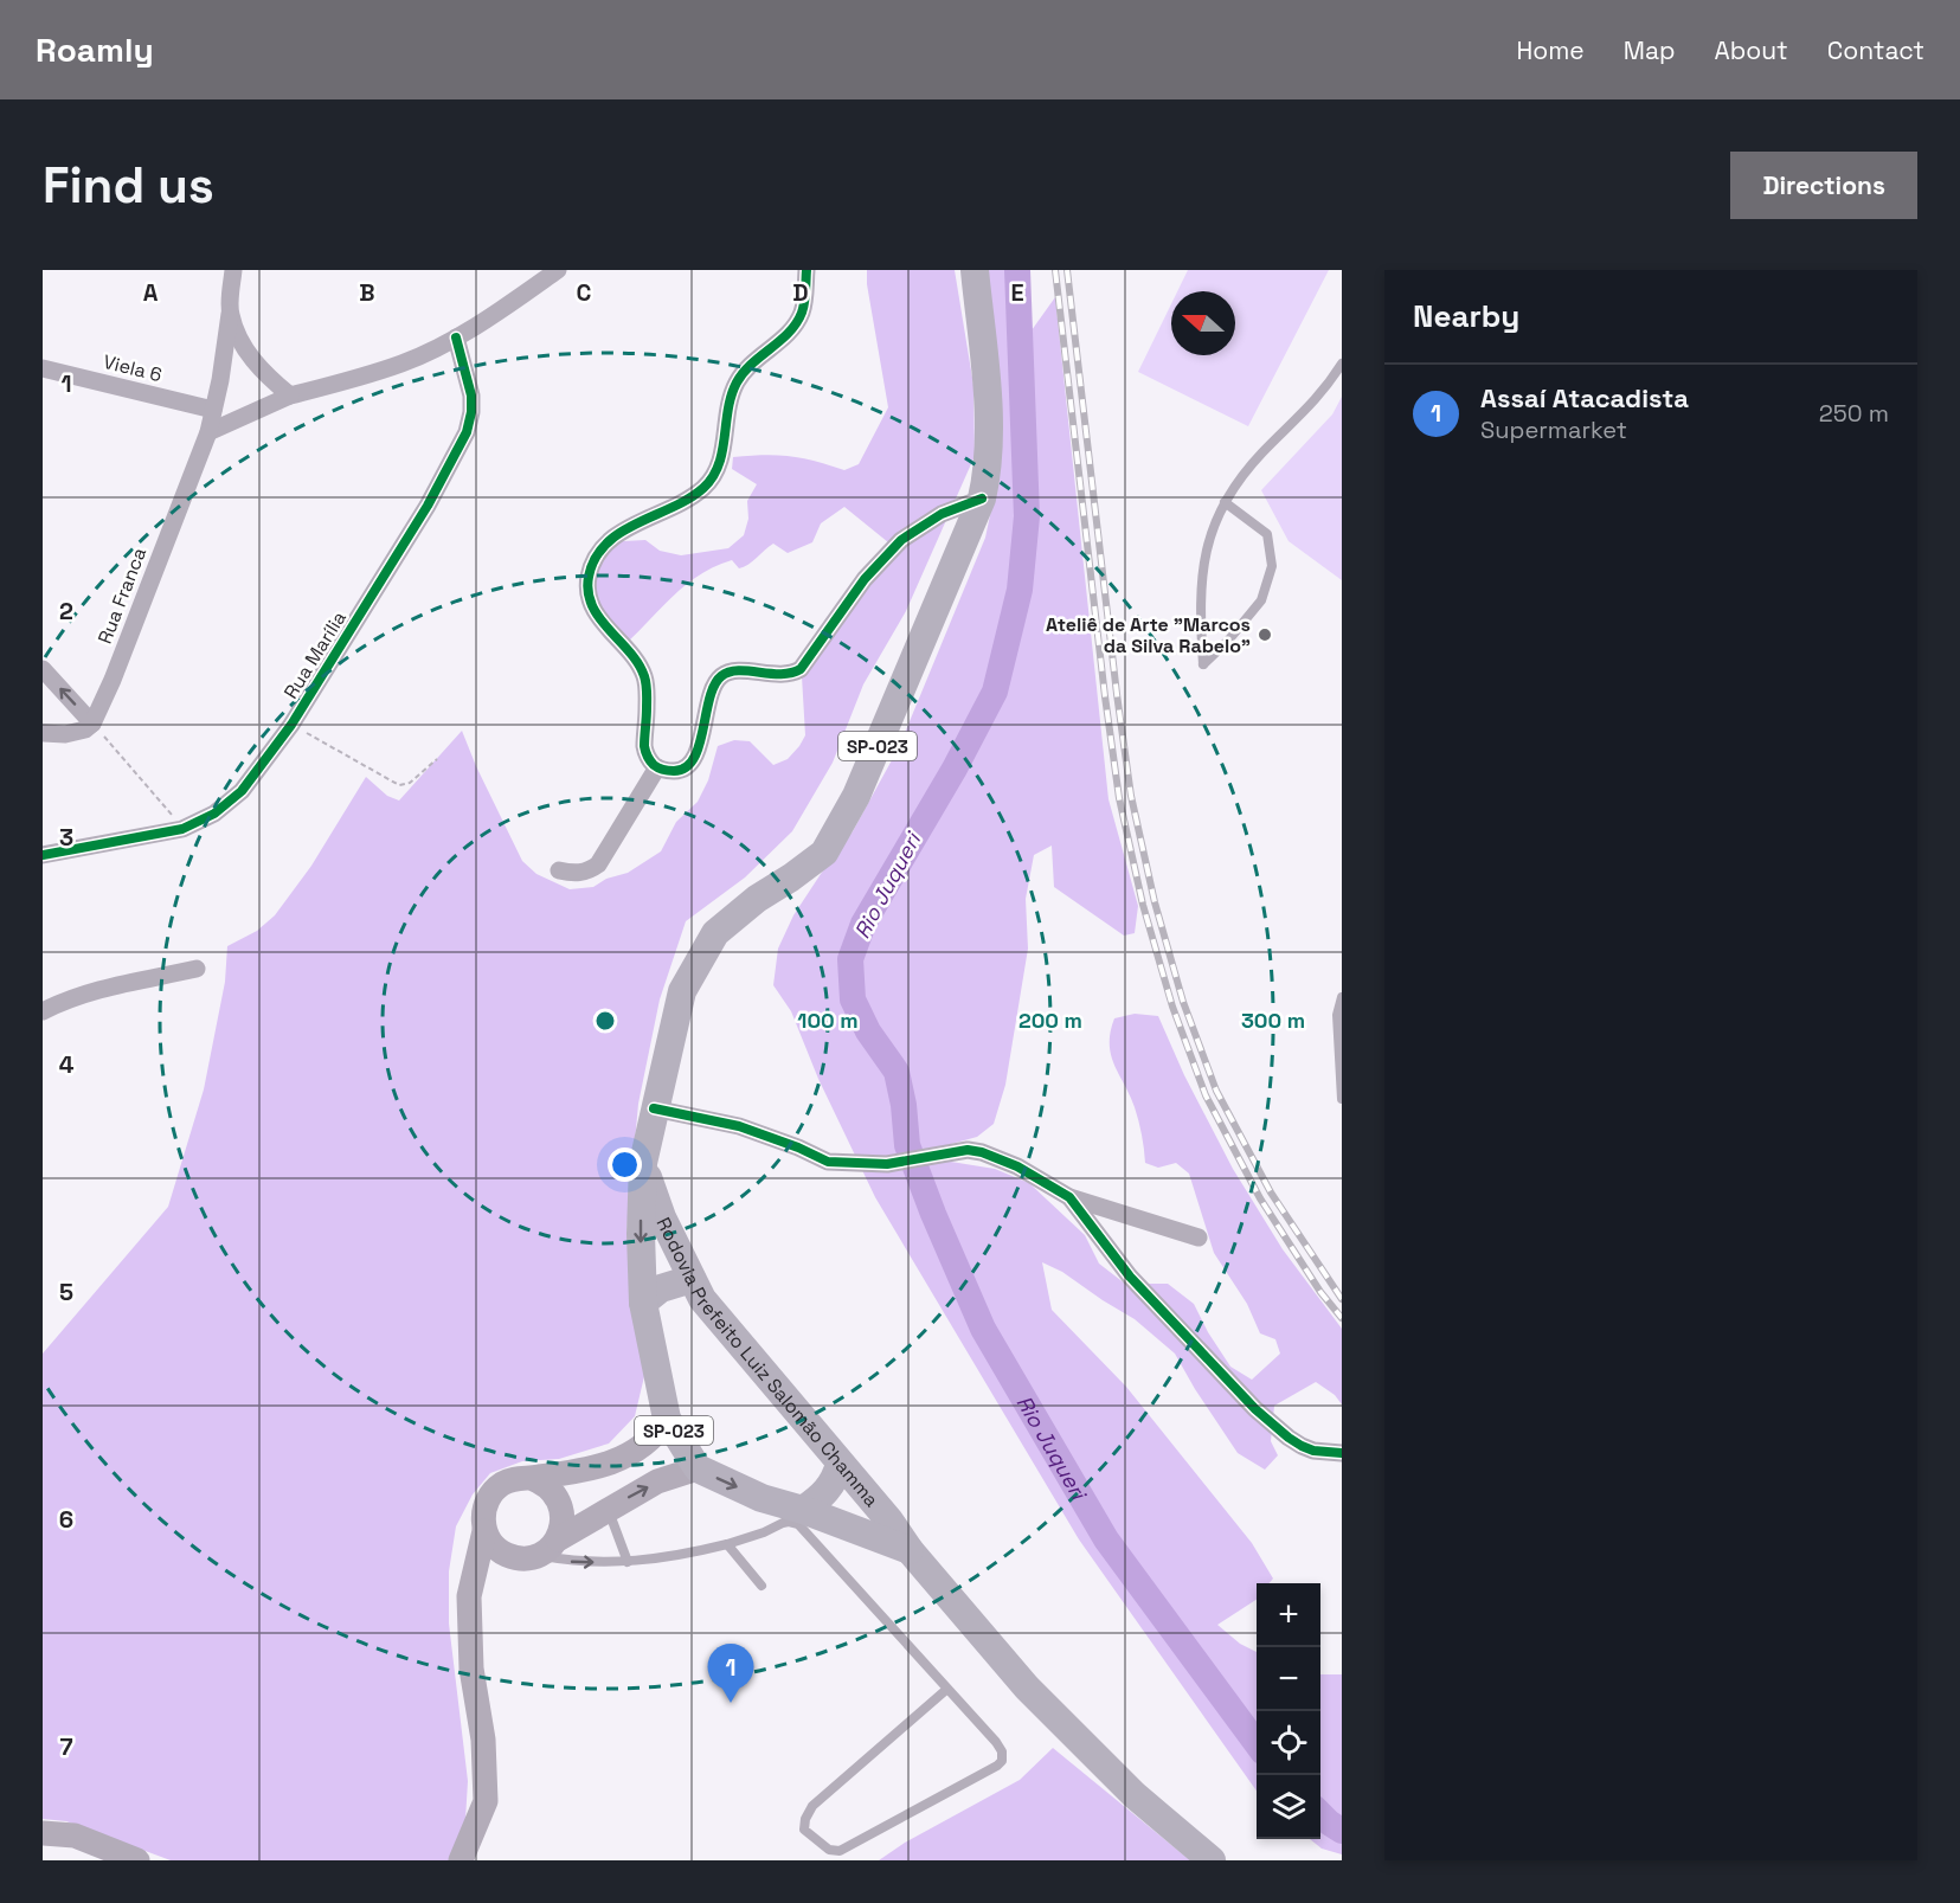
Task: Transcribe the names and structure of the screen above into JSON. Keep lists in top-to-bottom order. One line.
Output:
{"streets":{"main road":["SP-023","Rodovia Prefeito Luiz Salomão Chamma"],"street":["Viela 6","Rua Franca","Rua Marília"]},"crossings":[["Viela 6","Rua Franca"]],"water":["Rio Juqueri"],"places":["Ateliê de Arte \"Marcos da Silva Rabelo\""],"north":"left","page":{"header":"Roamly","nav":["Home","Map","About","Contact"],"buttons":"Directions","title":"Find us","heading":"Nearby","list":[{"mark":"1","name":"Assaí Atacadista","note":"Supermarket","value":"250 m"}],"map_buttons":["+","−"],"pins":"1"},"grid":{"columns":["A","B","C","D","E"],"rows":["1","2","3","4","5","6","7"]},"rings":["100 m","200 m","300 m"]}
